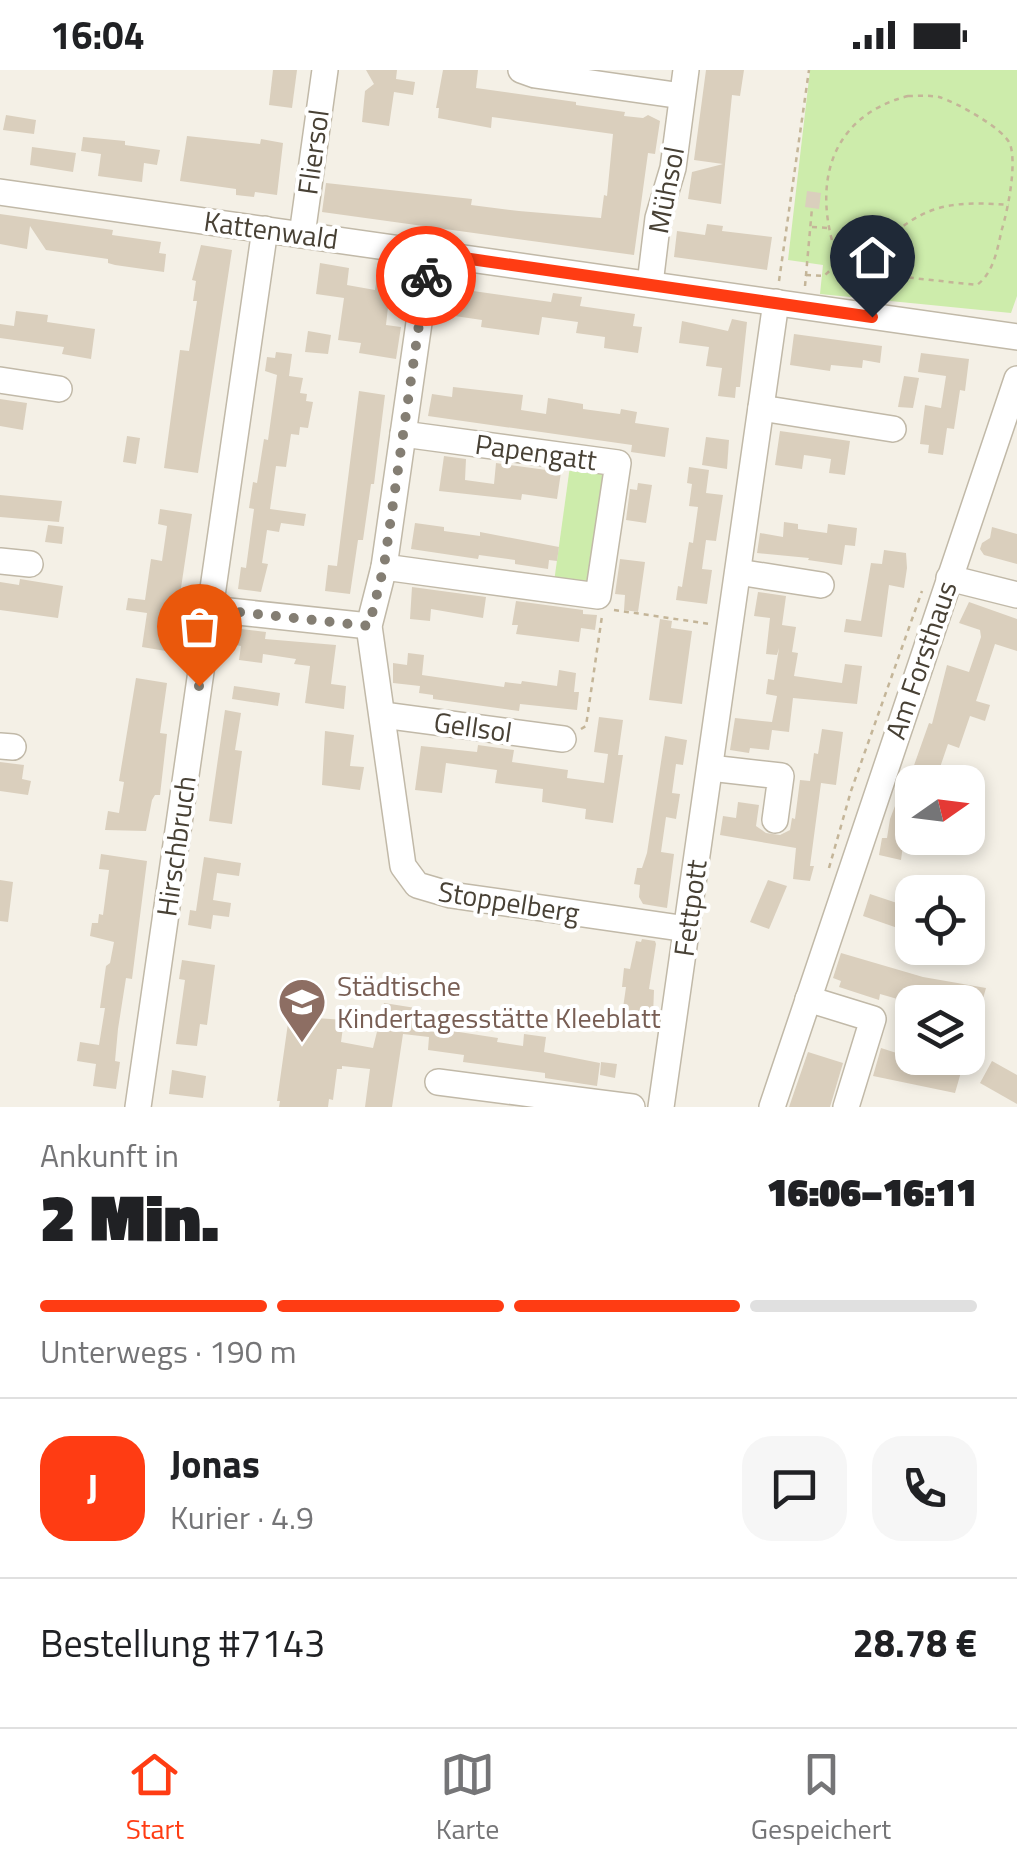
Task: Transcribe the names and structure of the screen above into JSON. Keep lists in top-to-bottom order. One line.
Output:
{"streets":{"street":["Fliersol","Mühsol","Kattenwald","Papengatt","Am Forsthaus","Gellsol","Hirschbruch","Stoppelberg","Fettpott"]},"crossings":[["Fliersol","Kattenwald"],["Mühsol","Kattenwald"],["Kattenwald","Hirschbruch"],["Kattenwald","Stoppelberg"],["Kattenwald","Fettpott"],["Papengatt","Stoppelberg"],["Gellsol","Stoppelberg"],["Stoppelberg","Fettpott"]],"places":{"school or university":["Städtische Kindertagesstätte Kleeblatt"]},"north":"right","page":{"status":"16:04","heading":["2 Min.","Ankunft in","16:06–16:11"],"panel":["Jonas","Kurier · 4.9","Bestellung #7143","28.78 €"],"bar":"Unterwegs · 190 m","round":"J","tabs":["Start","Karte","Gespeichert"]}}
